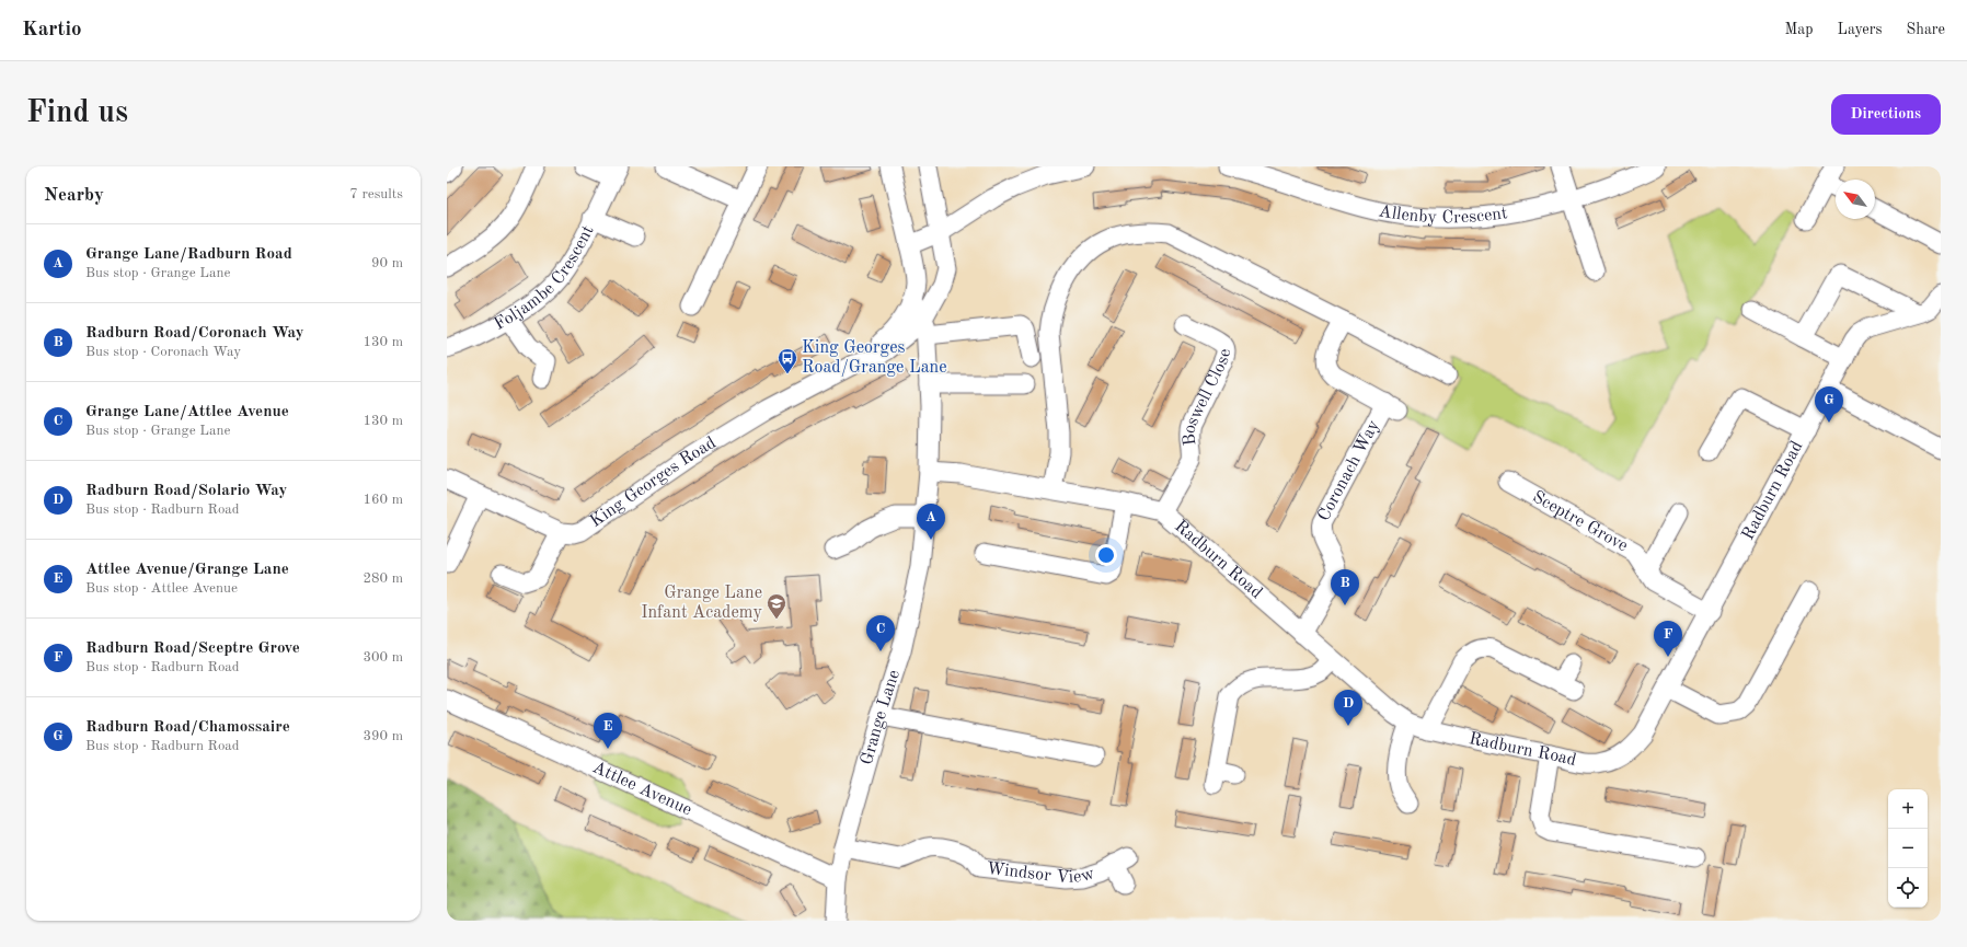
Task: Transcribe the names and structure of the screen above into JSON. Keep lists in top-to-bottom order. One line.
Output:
{"streets":{"street":["Allenby Crescent","Foljambe Crescent","Boswell Close","Coronach Way","King Georges Road","Radburn Road","Sceptre Grove","Grange Lane","Attlee Avenue","Windsor View"]},"crossings":[["Boswell Close","Radburn Road"],["Coronach Way","Radburn Road"],["Radburn Road","Sceptre Grove"],["Radburn Road","Grange Lane"],["Grange Lane","Attlee Avenue"],["Grange Lane","Windsor View"]],"places":{"bus stop":["King Georges Road/Grange Lane"],"school or university":["Grange Lane Infant Academy"]},"north":"top left","page":{"header":"Kartio","nav":["Map","Layers","Share"],"buttons":"Directions","title":"Find us","heading":["Nearby","7 results"],"list":[{"mark":"A","name":"Grange Lane/Radburn Road","note":"Bus stop · Grange Lane","value":"90 m"},{"mark":"B","name":"Radburn Road/Coronach Way","note":"Bus stop · Coronach Way","value":"130 m"},{"mark":"C","name":"Grange Lane/Attlee Avenue","note":"Bus stop · Grange Lane","value":"130 m"},{"mark":"D","name":"Radburn Road/Solario Way","note":"Bus stop · Radburn Road","value":"160 m"},{"mark":"E","name":"Attlee Avenue/Grange Lane","note":"Bus stop · Attlee Avenue","value":"280 m"},{"mark":"F","name":"Radburn Road/Sceptre Grove","note":"Bus stop · Radburn Road","value":"300 m"},{"mark":"G","name":"Radburn Road/Chamossaire","note":"Bus stop · Radburn Road","value":"390 m"}],"pins":["G","A","B","C","F","D","E"],"map_buttons":["+","−"]}}
